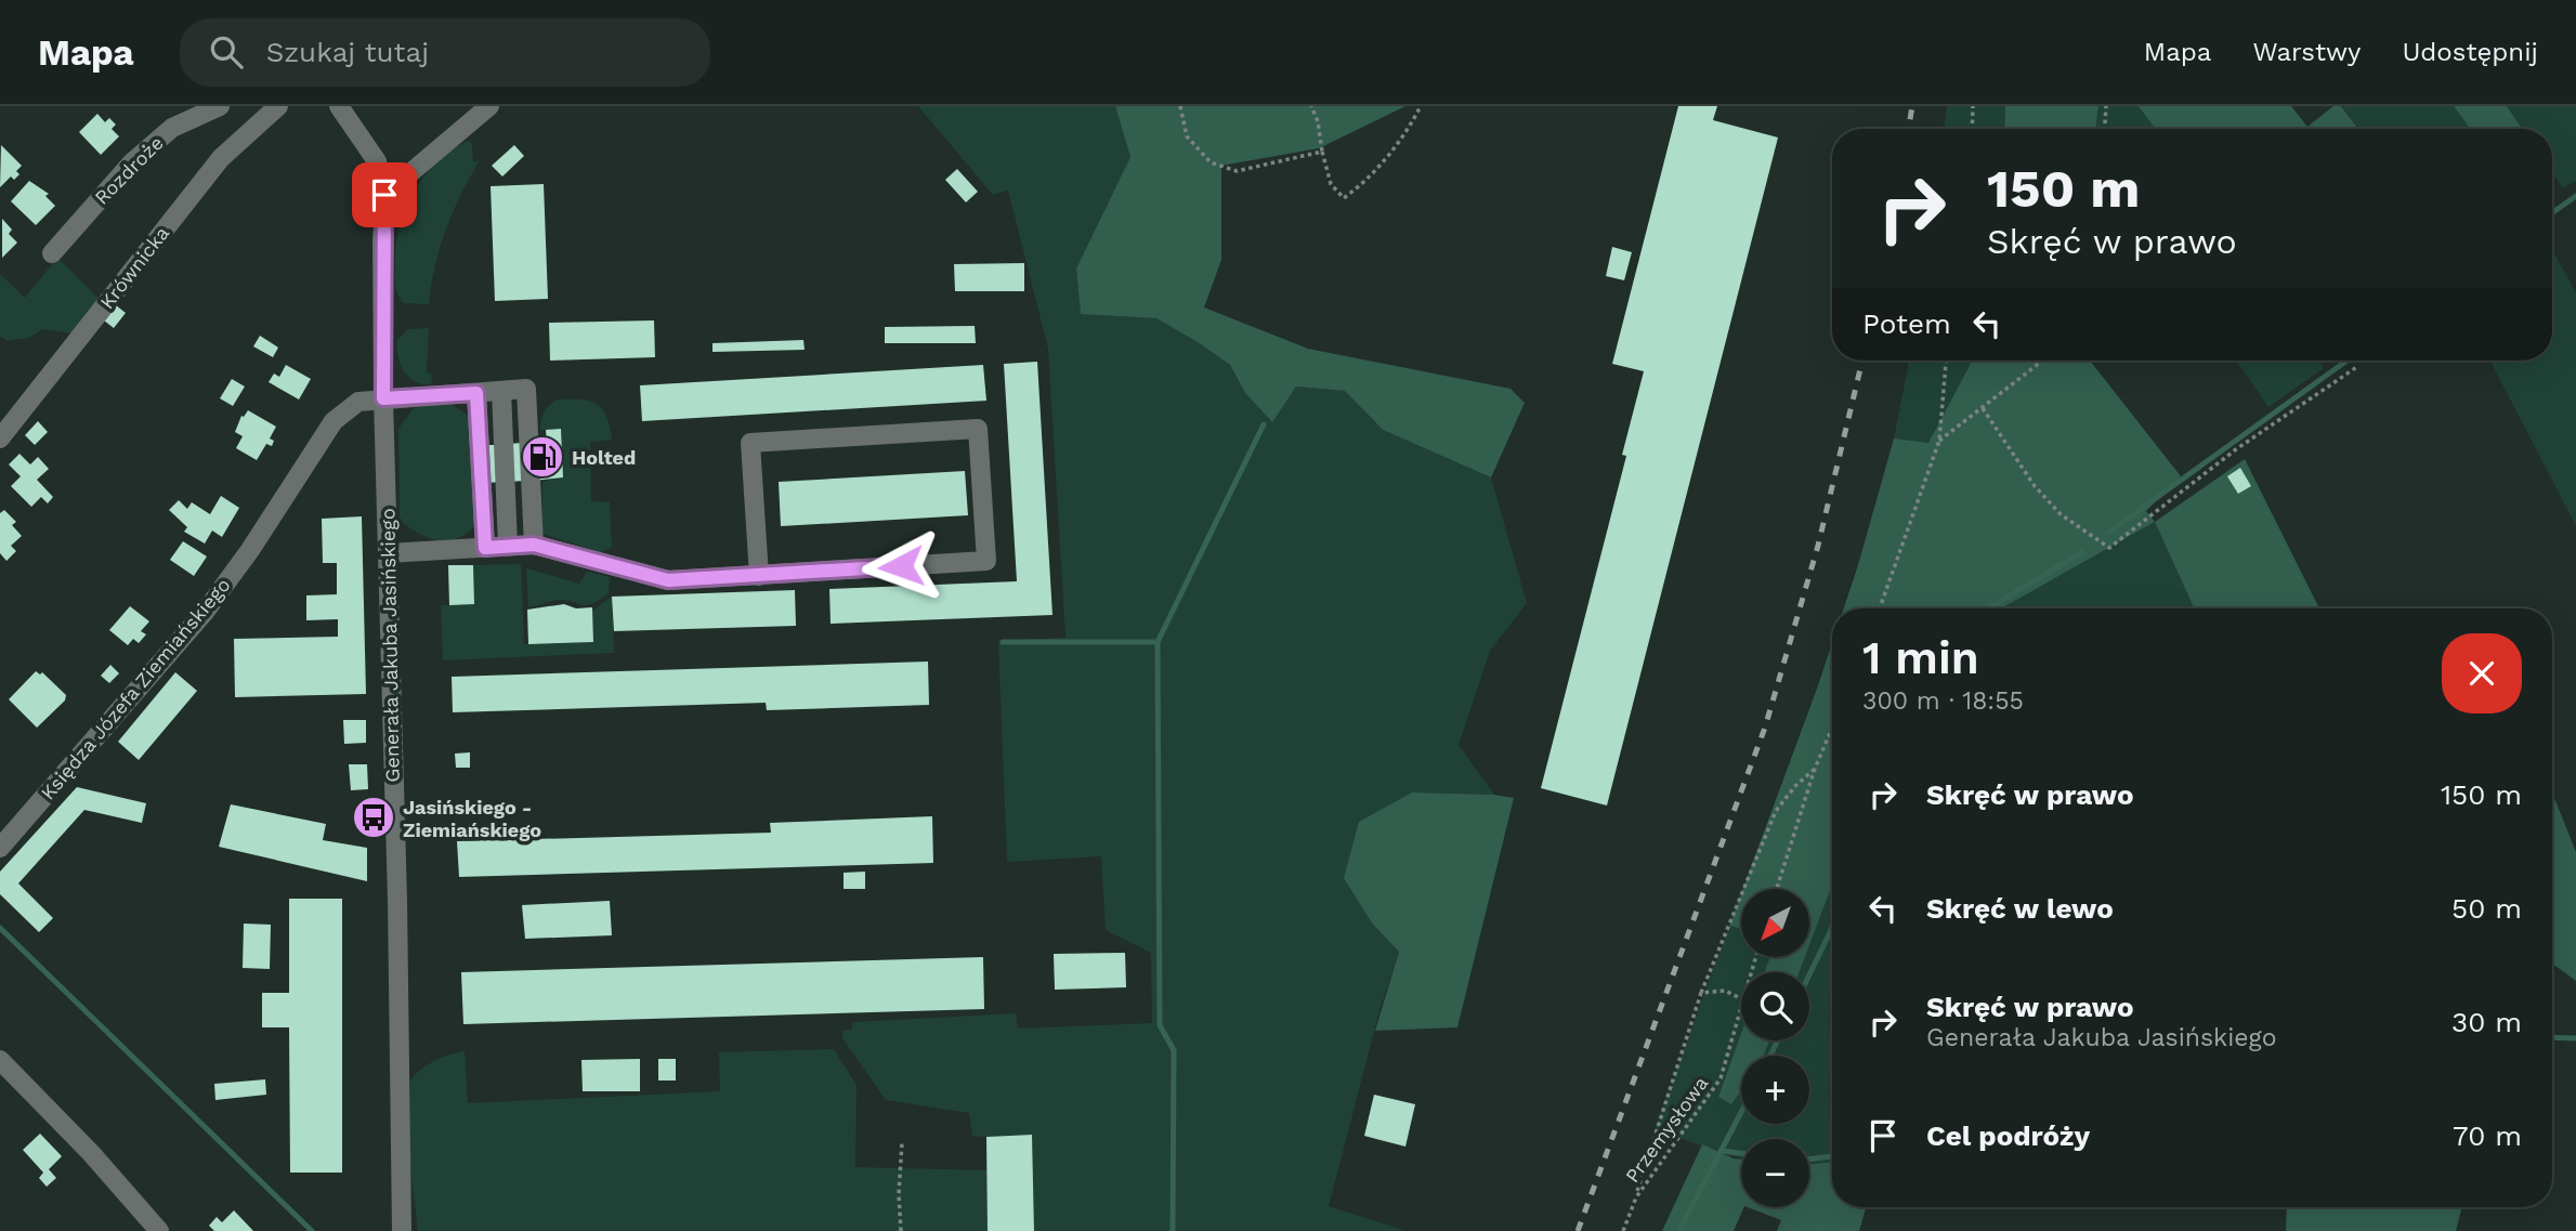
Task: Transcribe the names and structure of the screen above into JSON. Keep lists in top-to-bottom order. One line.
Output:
{"streets":{"street":["Rozdroże","Krównicka","Generała Jakuba Jasińskiego","Księdza Józefa Ziemiańskiego"],"path":["Przemysłowa"]},"crossings":[["Generała Jakuba Jasińskiego","Księdza Józefa Ziemiańskiego"]],"places":{"fuel station":["Holted"],"bus stop":["Jasińskiego - Ziemiańskiego"]},"north":"bottom left","page":{"header":"Mapa","search":"Szukaj tutaj","nav":["Mapa","Warstwy","Udostępnij"],"turn":["150 m","Skręć w prawo"],"then":"Potem","heading":["1 min","300 m · 18:55"],"list":[{"name":"Skręć w prawo","value":"150 m"},{"name":"Skręć w lewo","value":"50 m"},{"name":"Skręć w prawo","note":"Generała Jakuba Jasińskiego","value":"30 m"},{"name":"Cel podróży","value":"70 m"}],"map_buttons":["+","−"]}}
